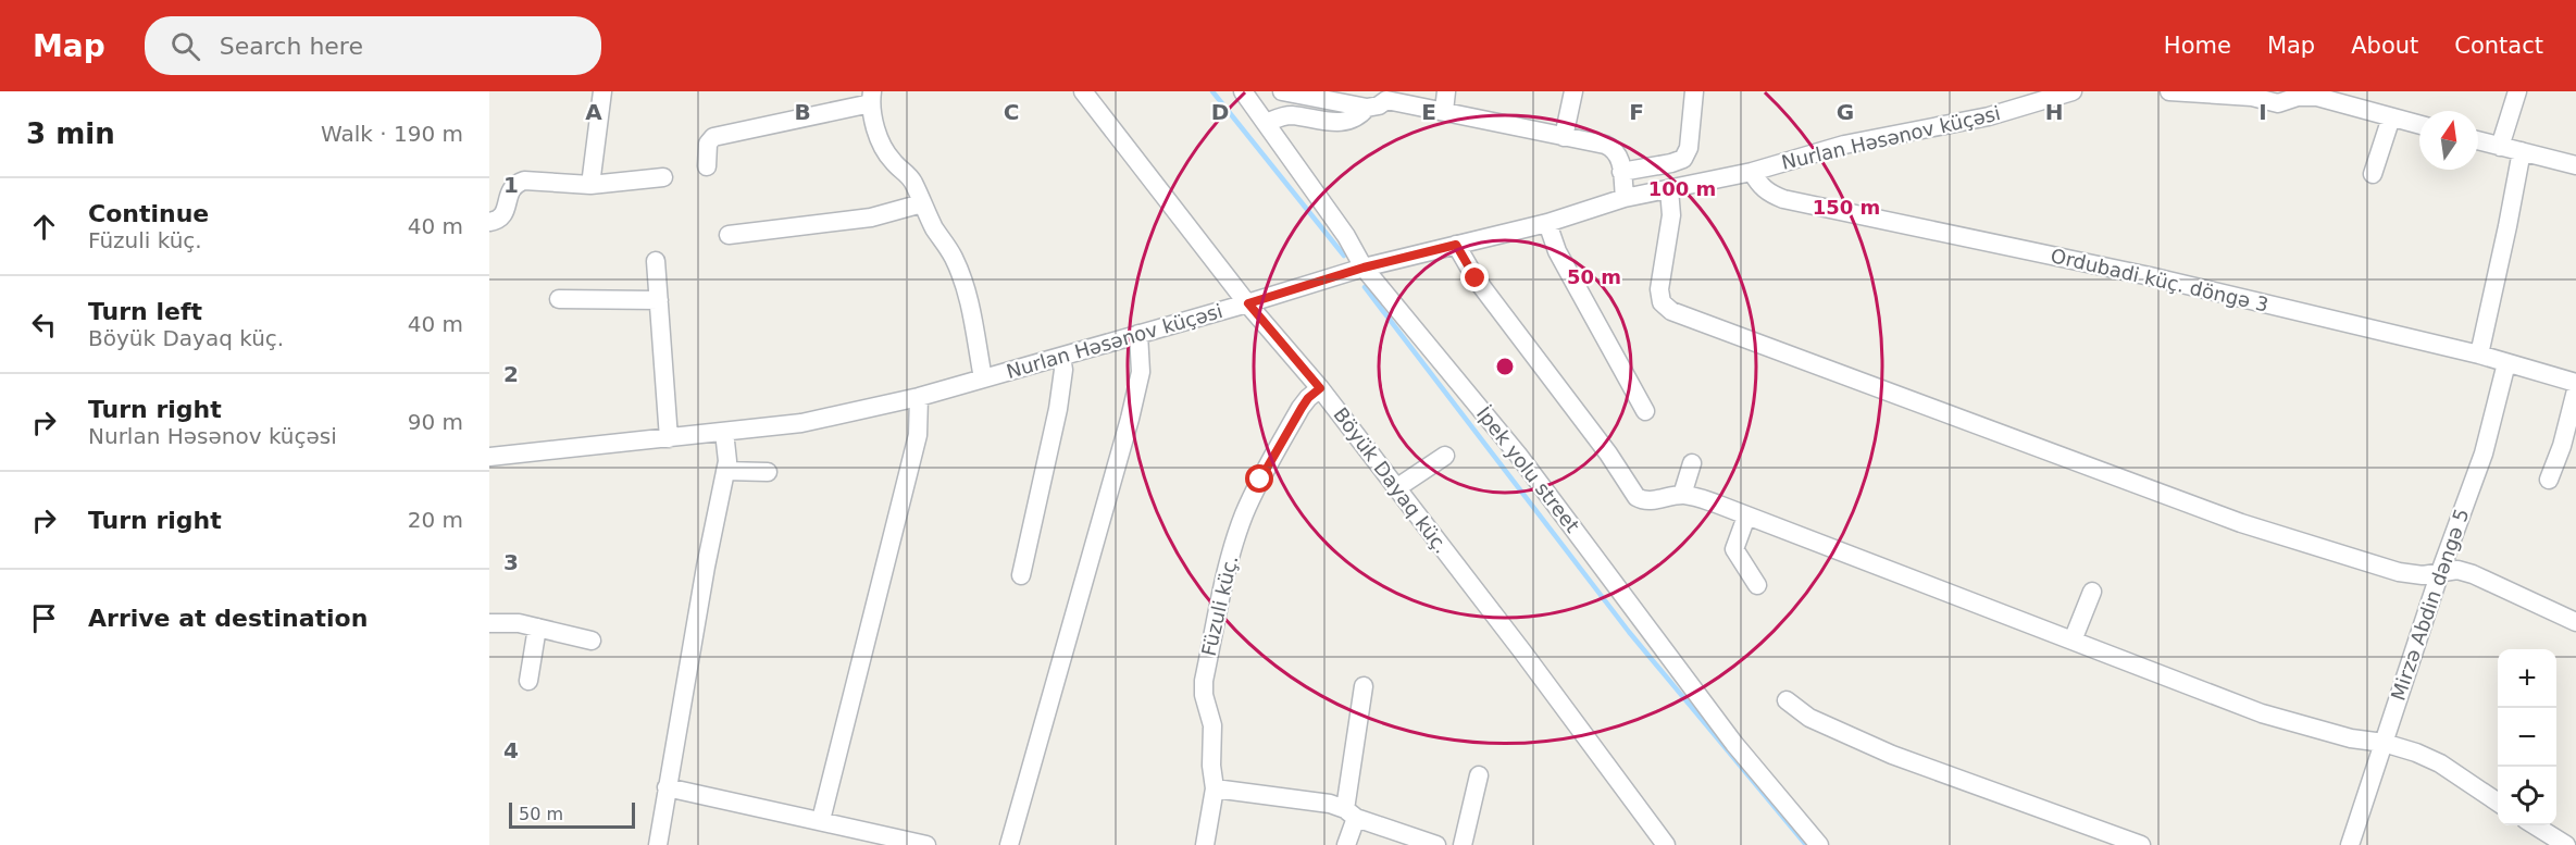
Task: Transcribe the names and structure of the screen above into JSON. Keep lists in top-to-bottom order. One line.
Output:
{"streets":{"street":["Nurlan Həsənov küçəsi","Ordubadi küç. döngə 3","İpek yolu street","Böyük Dayaq küç.","Mirzə Abdin dəngə 5","Füzuli küç."]},"crossings":[["Nurlan Həsənov küçəsi","Ordubadi küç. döngə 3"],["Nurlan Həsənov küçəsi","İpek yolu street"],["Nurlan Həsənov küçəsi","Böyük Dayaq küç."],["Ordubadi küç. döngə 3","Mirzə Abdin dəngə 5"],["Böyük Dayaq küç.","Füzuli küç."]],"scale_bar":"50 m","north":"top","page":{"header":"Map","search":"Search here","nav":["Home","Map","About","Contact"],"heading":["3 min","Walk · 190 m"],"list":[["Continue","Füzuli küç.","40 m"],["Turn left","Böyük Dayaq küç.","40 m"],["Turn right","Nurlan Həsənov küçəsi","90 m"],["Turn right","20 m"],"Arrive at destination"],"map_buttons":["+","−"],"scale":"50 m"},"grid":{"columns":["A","B","C","D","E","F","G","H","I"],"rows":["1","2","3","4"]},"rings":["100 m","150 m","50 m"]}
